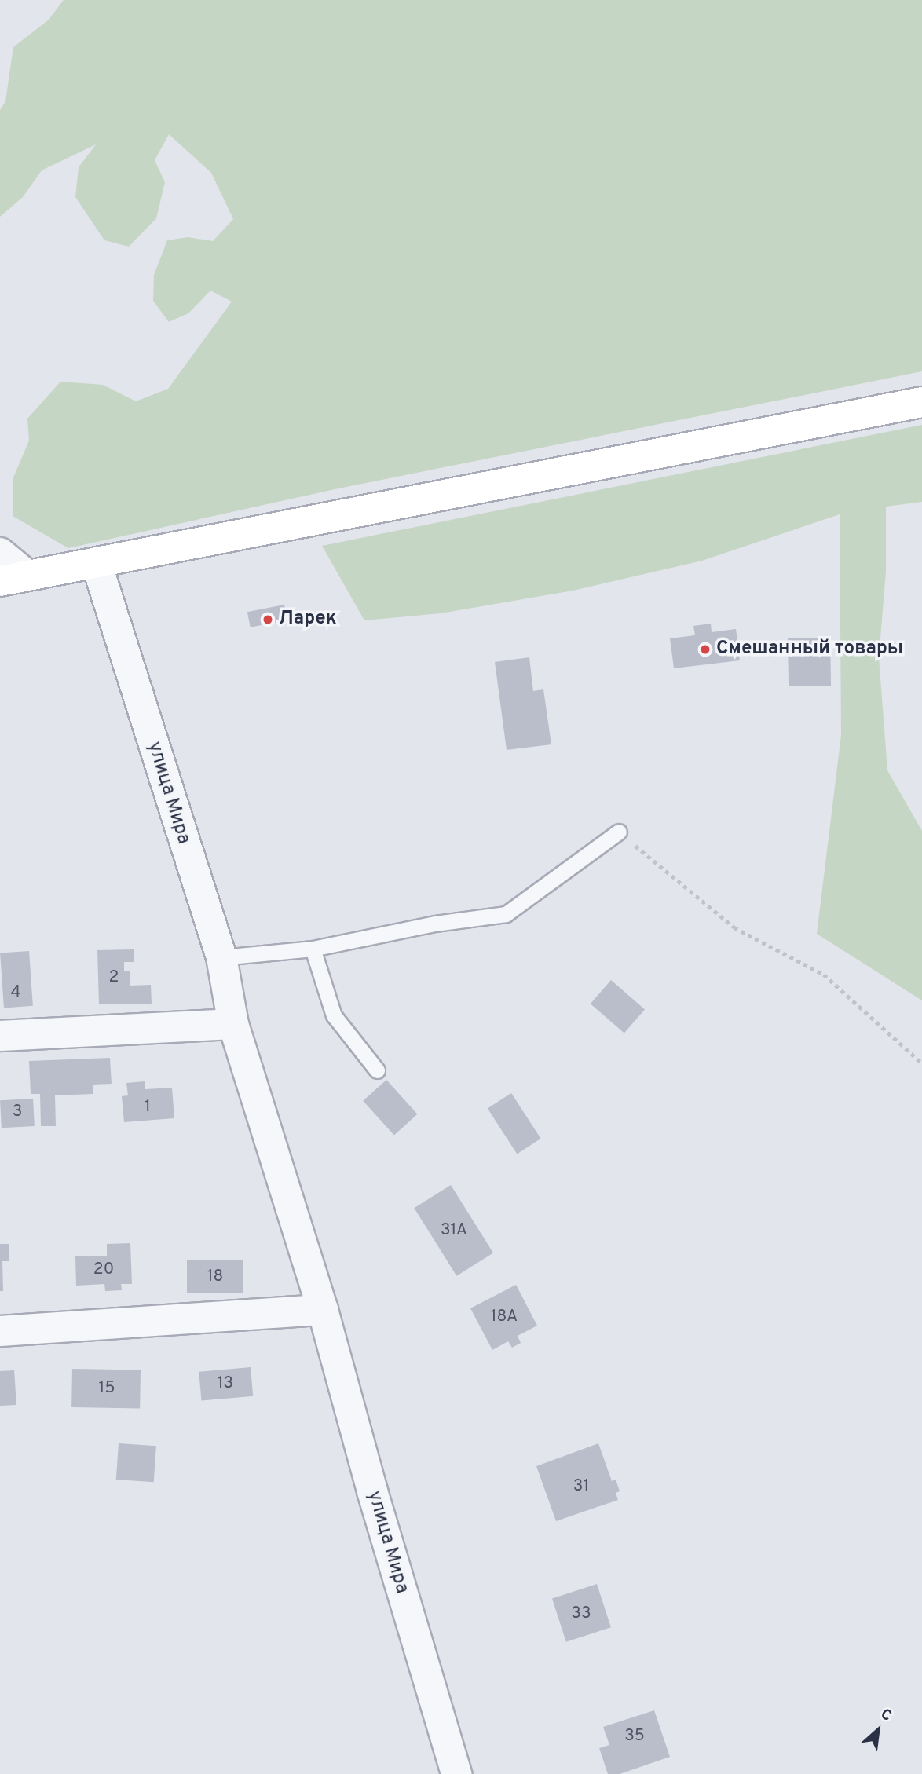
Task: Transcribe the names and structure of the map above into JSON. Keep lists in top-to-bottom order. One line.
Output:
{"streets":{"street":["улица Мира"]},"places":["Ларек","Смешанный товары"],"house_numbers":["2","4","1","3","31А","20","18","18А","13","15","31","33","35"],"north":"top right"}
